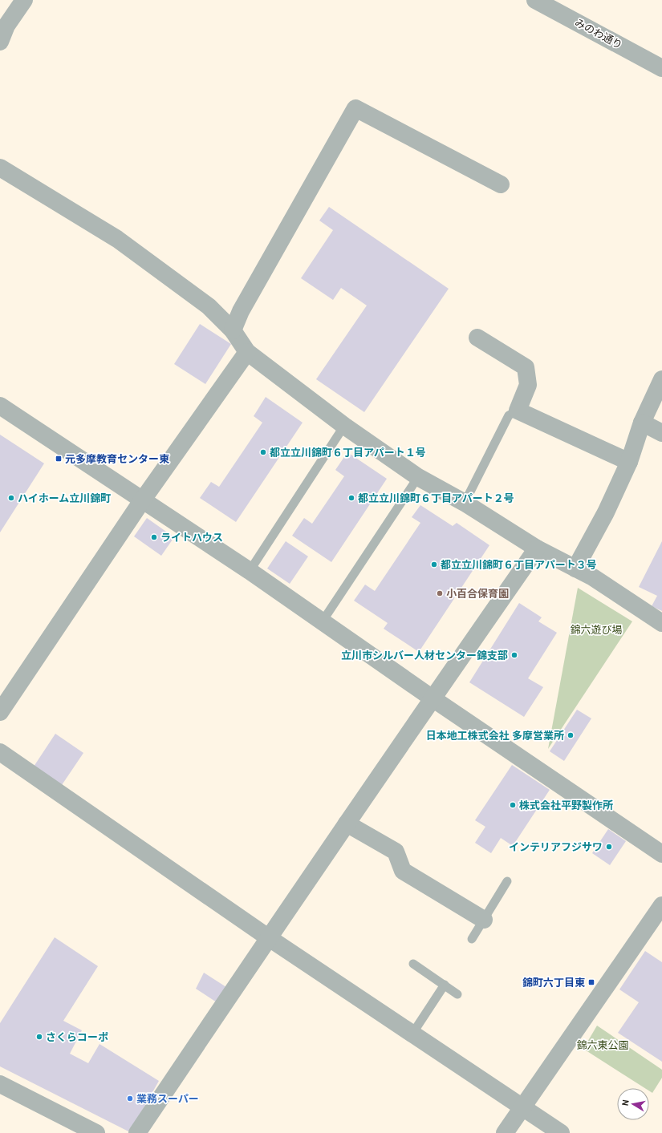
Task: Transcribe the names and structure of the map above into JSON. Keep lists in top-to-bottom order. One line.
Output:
{"streets":{"street":["みのわ通り"]},"parks":["錦六遊び場","錦六東公園"],"places":{"other":["都立立川錦町６丁目アパート１号","ハイホーム立川錦町","都立立川錦町６丁目アパート２号","ライトハウス","都立立川錦町６丁目アパート３号","小百合保育園","立川市シルバー人材センター錦支部","日本地工株式会社 多摩営業所","株式会社平野製作所","インテリアフジサワ","さくらコーポ","業務スーパー"],"transit":["元多摩教育センター東","錦町六丁目東"]},"north":"left"}
